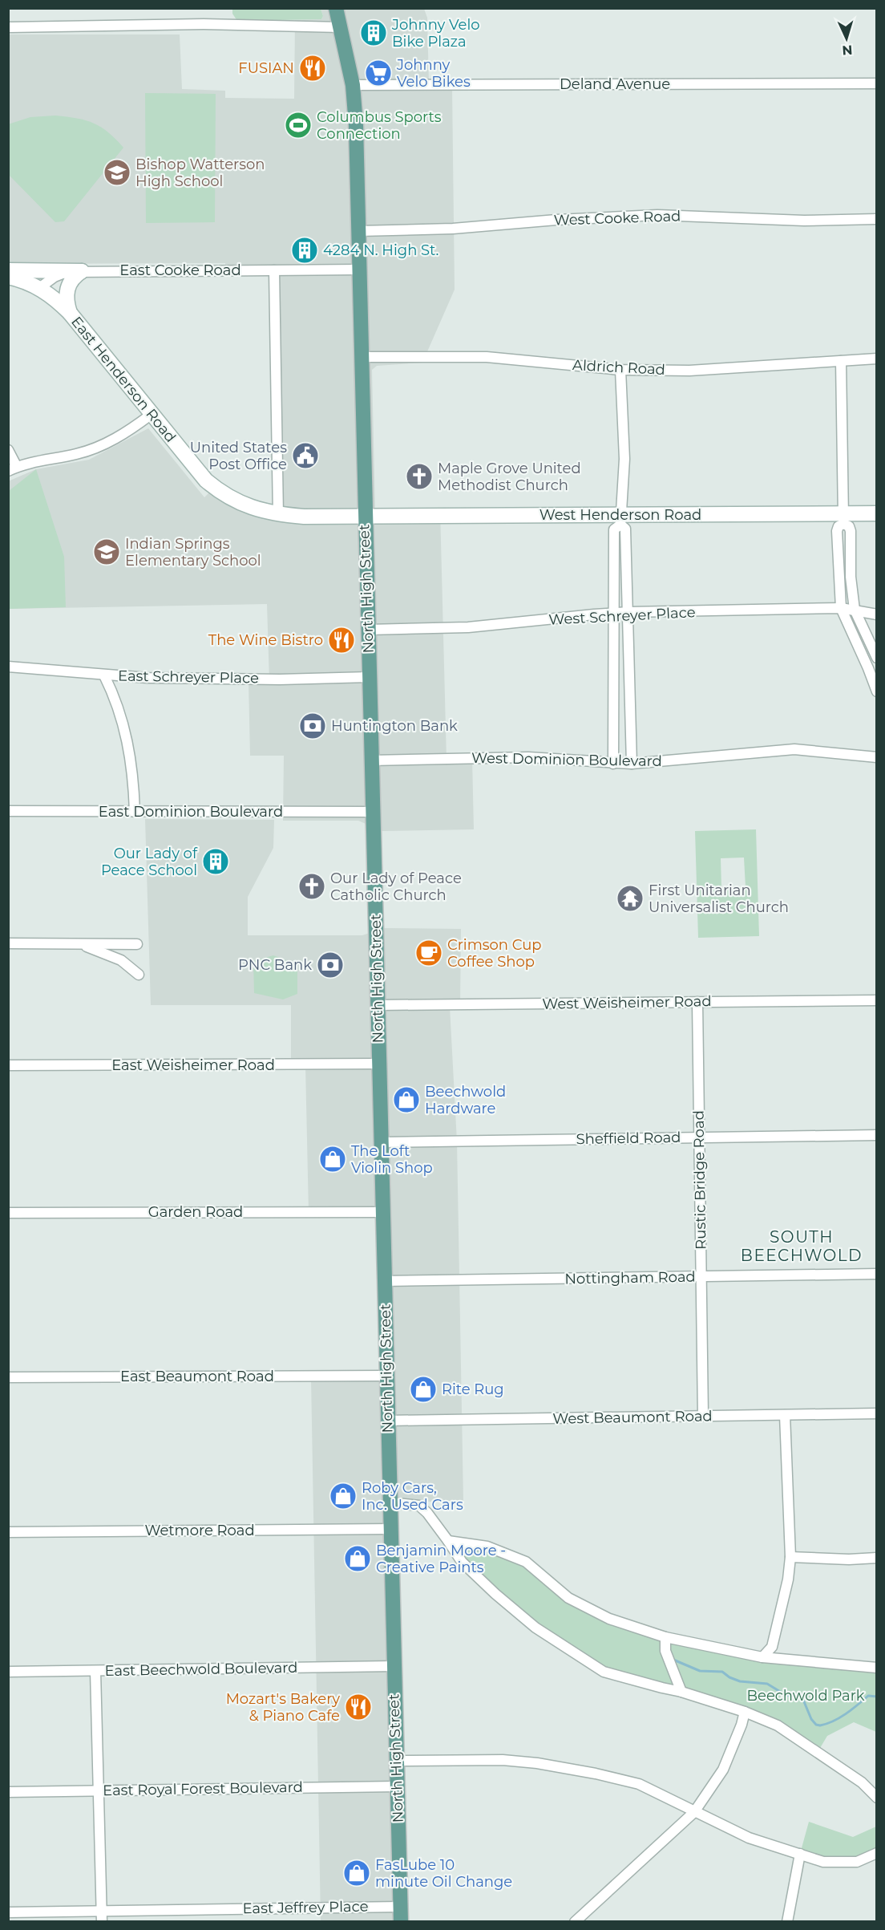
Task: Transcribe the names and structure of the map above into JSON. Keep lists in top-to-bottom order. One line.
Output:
{"streets":{"main road":["East Henderson Road","West Henderson Road","North High Street"],"street":["Deland Avenue","West Cooke Road","East Cooke Road","Aldrich Road","West Schreyer Place","East Schreyer Place","West Dominion Boulevard","East Dominion Boulevard","West Weisheimer Road","East Weisheimer Road","Sheffield Road","Rustic Bridge Road","Garden Road","Nottingham Road","East Beaumont Road","West Beaumont Road","Wetmore Road","East Beechwold Boulevard","East Royal Forest Boulevard","East Jeffrey Place"]},"crossings":[["Deland Avenue","North High Street"],["West Cooke Road","North High Street"],["East Cooke Road","East Henderson Road"],["East Cooke Road","North High Street"],["Aldrich Road","North High Street"],["East Henderson Road","West Henderson Road"],["East Henderson Road","North High Street"],["West Henderson Road","North High Street"],["North High Street","West Schreyer Place"],["North High Street","East Schreyer Place"],["North High Street","West Dominion Boulevard"],["North High Street","East Dominion Boulevard"],["North High Street","West Weisheimer Road"],["North High Street","East Weisheimer Road"],["North High Street","Sheffield Road"],["North High Street","Garden Road"],["North High Street","Nottingham Road"],["North High Street","East Beaumont Road"],["North High Street","West Beaumont Road"],["North High Street","Wetmore Road"],["North High Street","East Beechwold Boulevard"],["North High Street","East Royal Forest Boulevard"],["North High Street","East Jeffrey Place"],["West Weisheimer Road","Rustic Bridge Road"],["Sheffield Road","Rustic Bridge Road"],["Rustic Bridge Road","Nottingham Road"],["Rustic Bridge Road","West Beaumont Road"]],"districts":["SOUTH BEECHWOLD"],"parks":["Beechwold Park"],"places":{"building":["Johnny Velo Bike Plaza","4284 N. High St.","Our Lady of Peace School"],"restaurant":["FUSIAN","The Wine Bistro","Mozart's Bakery & Piano Cafe"],"supermarket":["Johnny Velo Bikes"],"sports":["Columbus Sports Connection"],"school or university":["Bishop Watterson High School","Indian Springs Elementary School"],"public building":["United States Post Office"],"church":["Maple Grove United Methodist Church","Our Lady of Peace Catholic Church"],"bank":["Huntington Bank","PNC Bank"],"temple":["First Unitarian Universalist Church"],"cafe":["Crimson Cup Coffee Shop"],"shop":["Beechwold Hardware","The Loft Violin Shop","Rite Rug","Roby Cars, Inc. Used Cars","Benjamin Moore - Creative Paints","FasLube 10 minute Oil Change"]},"north":"bottom"}
